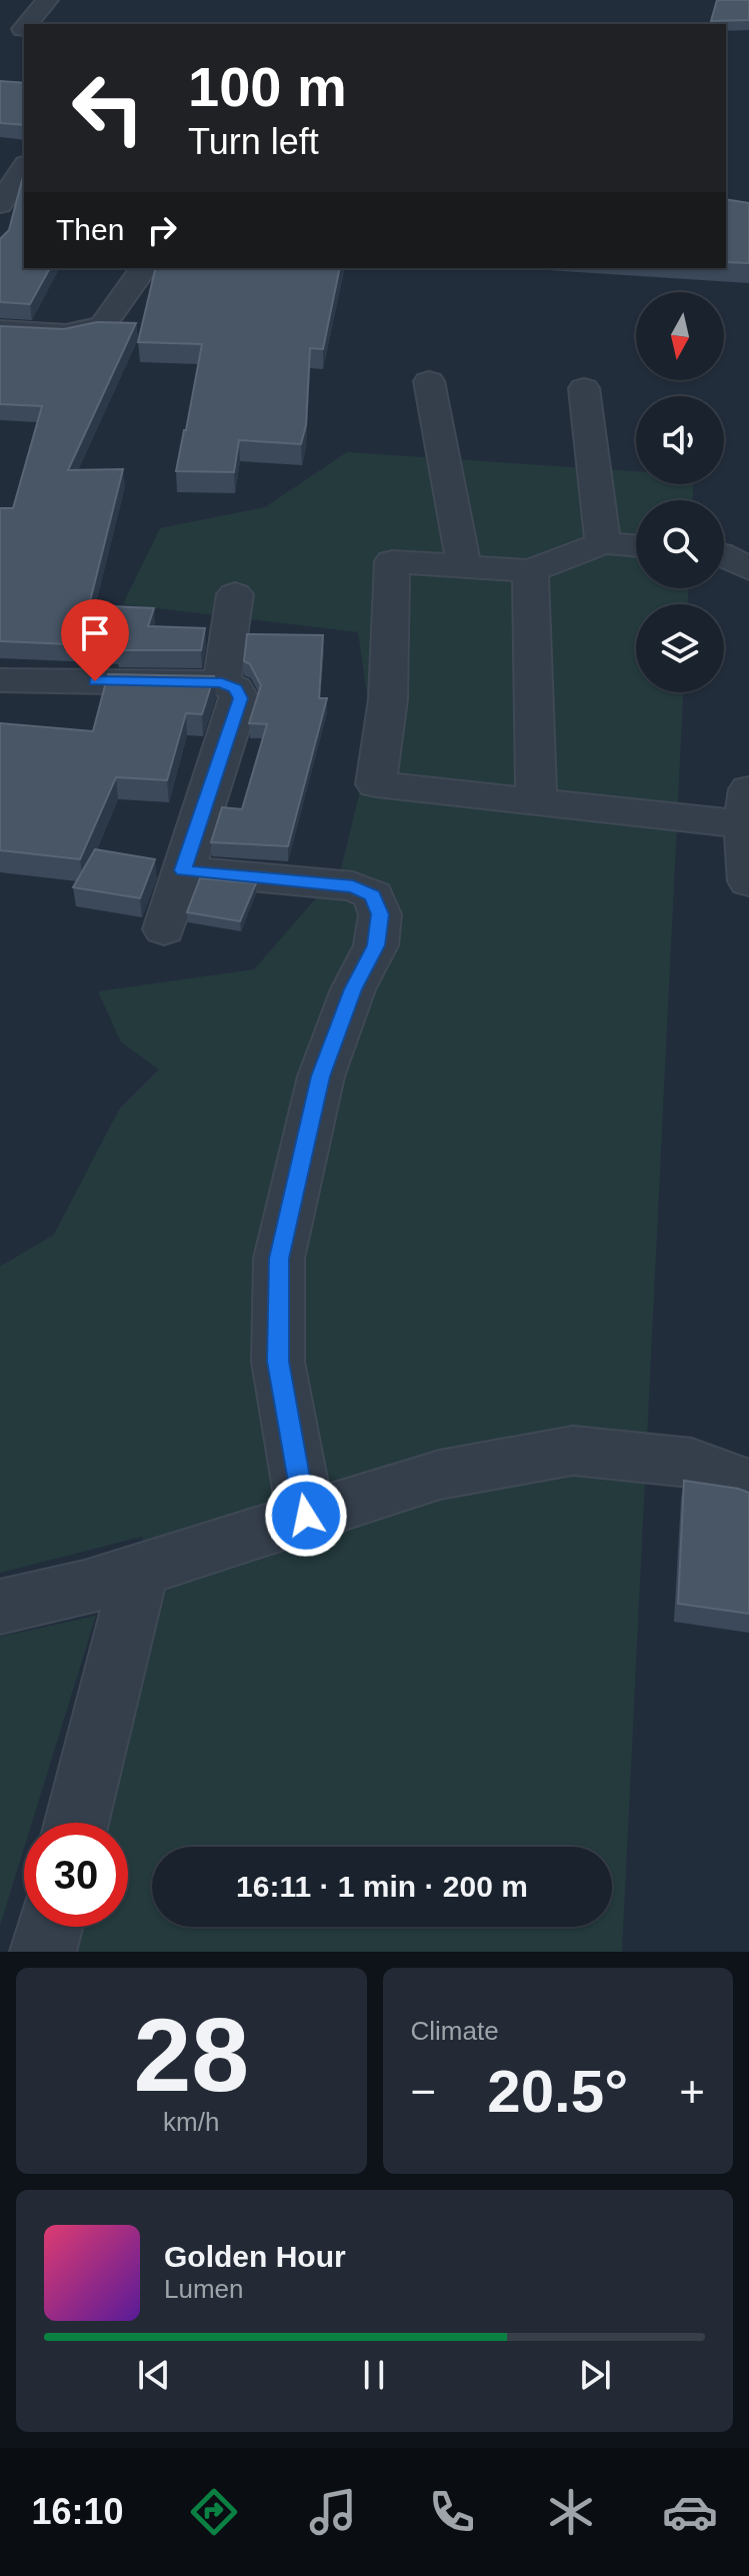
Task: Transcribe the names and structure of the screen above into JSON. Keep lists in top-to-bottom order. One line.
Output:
{"north":"bottom","page":{"turn":["100 m","Turn left"],"then":"Then","limit":"30","trip":"16:11 · 1 min · 200 m","tile":[["28","km/h"],"Climate"],"heat":["−","20.5°","+"],"song":["Golden Hour","Lumen"],"tabs":"16:10"}}
